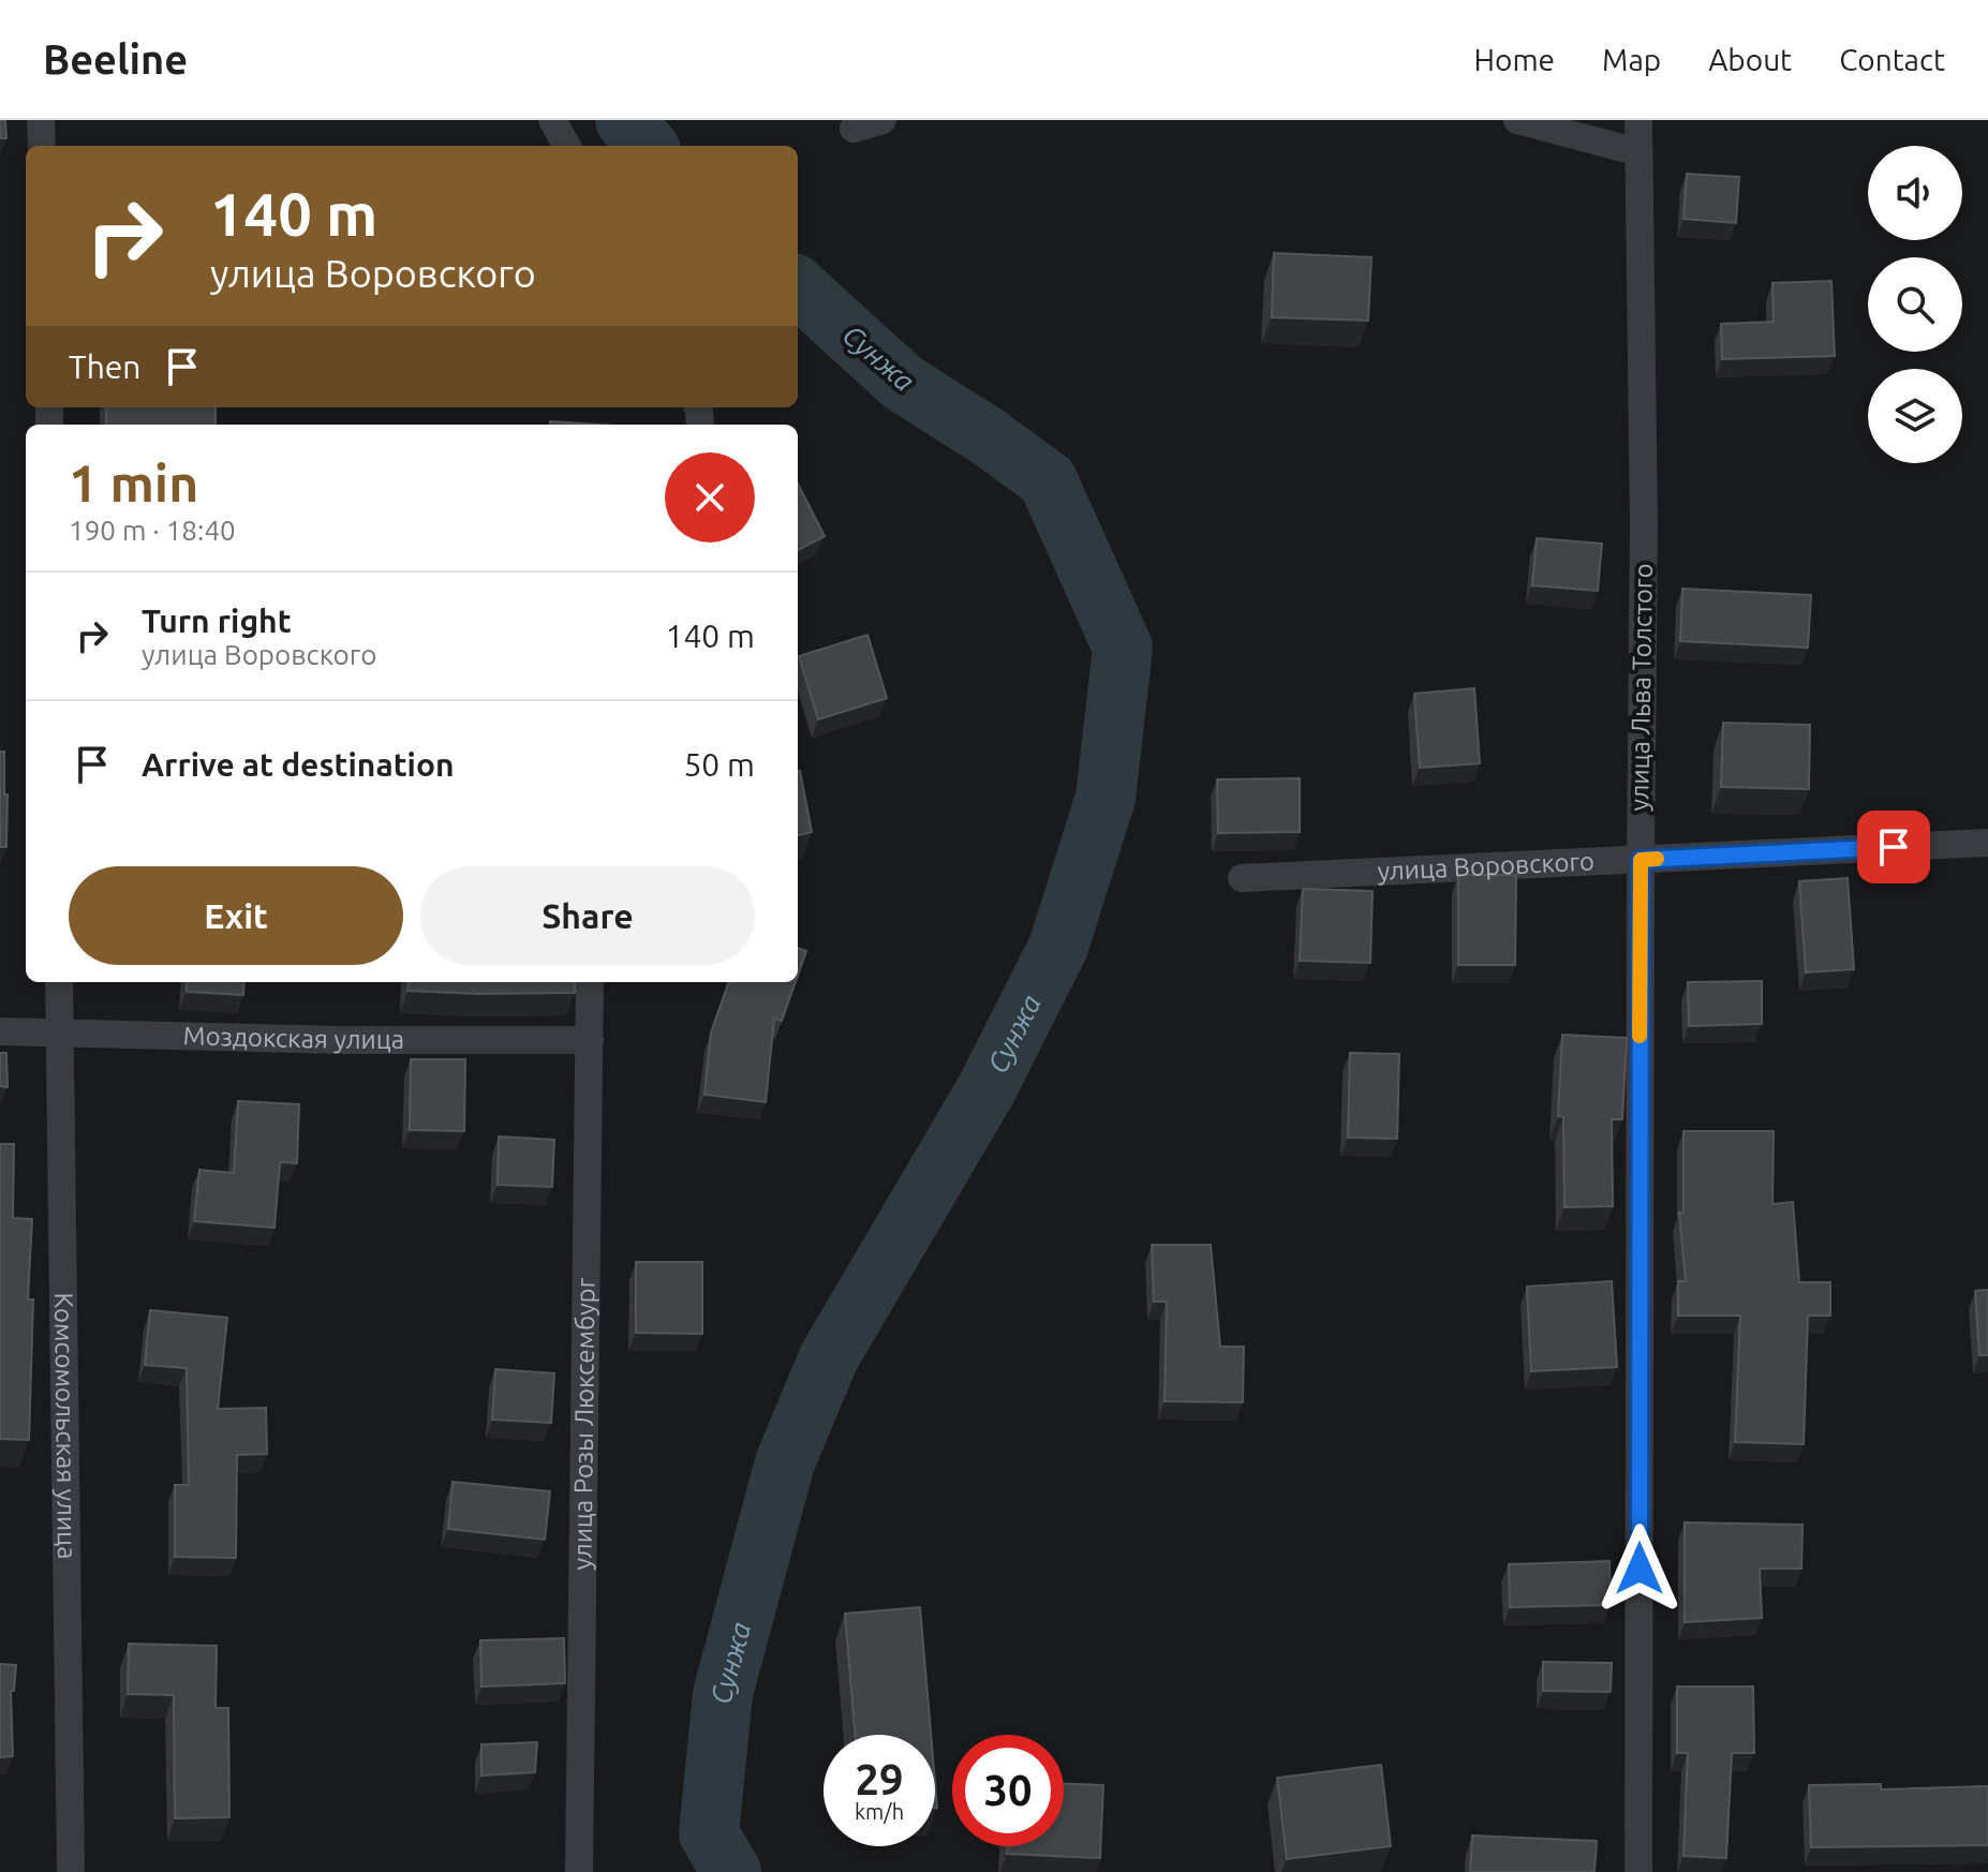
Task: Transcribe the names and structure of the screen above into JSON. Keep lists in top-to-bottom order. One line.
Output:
{"streets":{"street":["улица Льва Толстого","улица Воровского","Моздокская улица","Комсомольская улица","улица Розы Люксембург"]},"crossings":[["улица Льва Толстого","улица Воровского"],["Моздокская улица","Комсомольская улица"],["Моздокская улица","улица Розы Люксембург"]],"water":["Сунжа"],"page":{"header":"Beeline","nav":["Home","Map","About","Contact"],"turn":["140 m","улица Воровского"],"then":"Then","heading":["1 min","190 m · 18:40"],"list":[{"name":"Turn right","note":"улица Воровского","value":"140 m"},{"name":"Arrive at destination","value":"50 m"}],"buttons":["Exit","Share"],"speed":"29 km/h","limit":"30"}}
